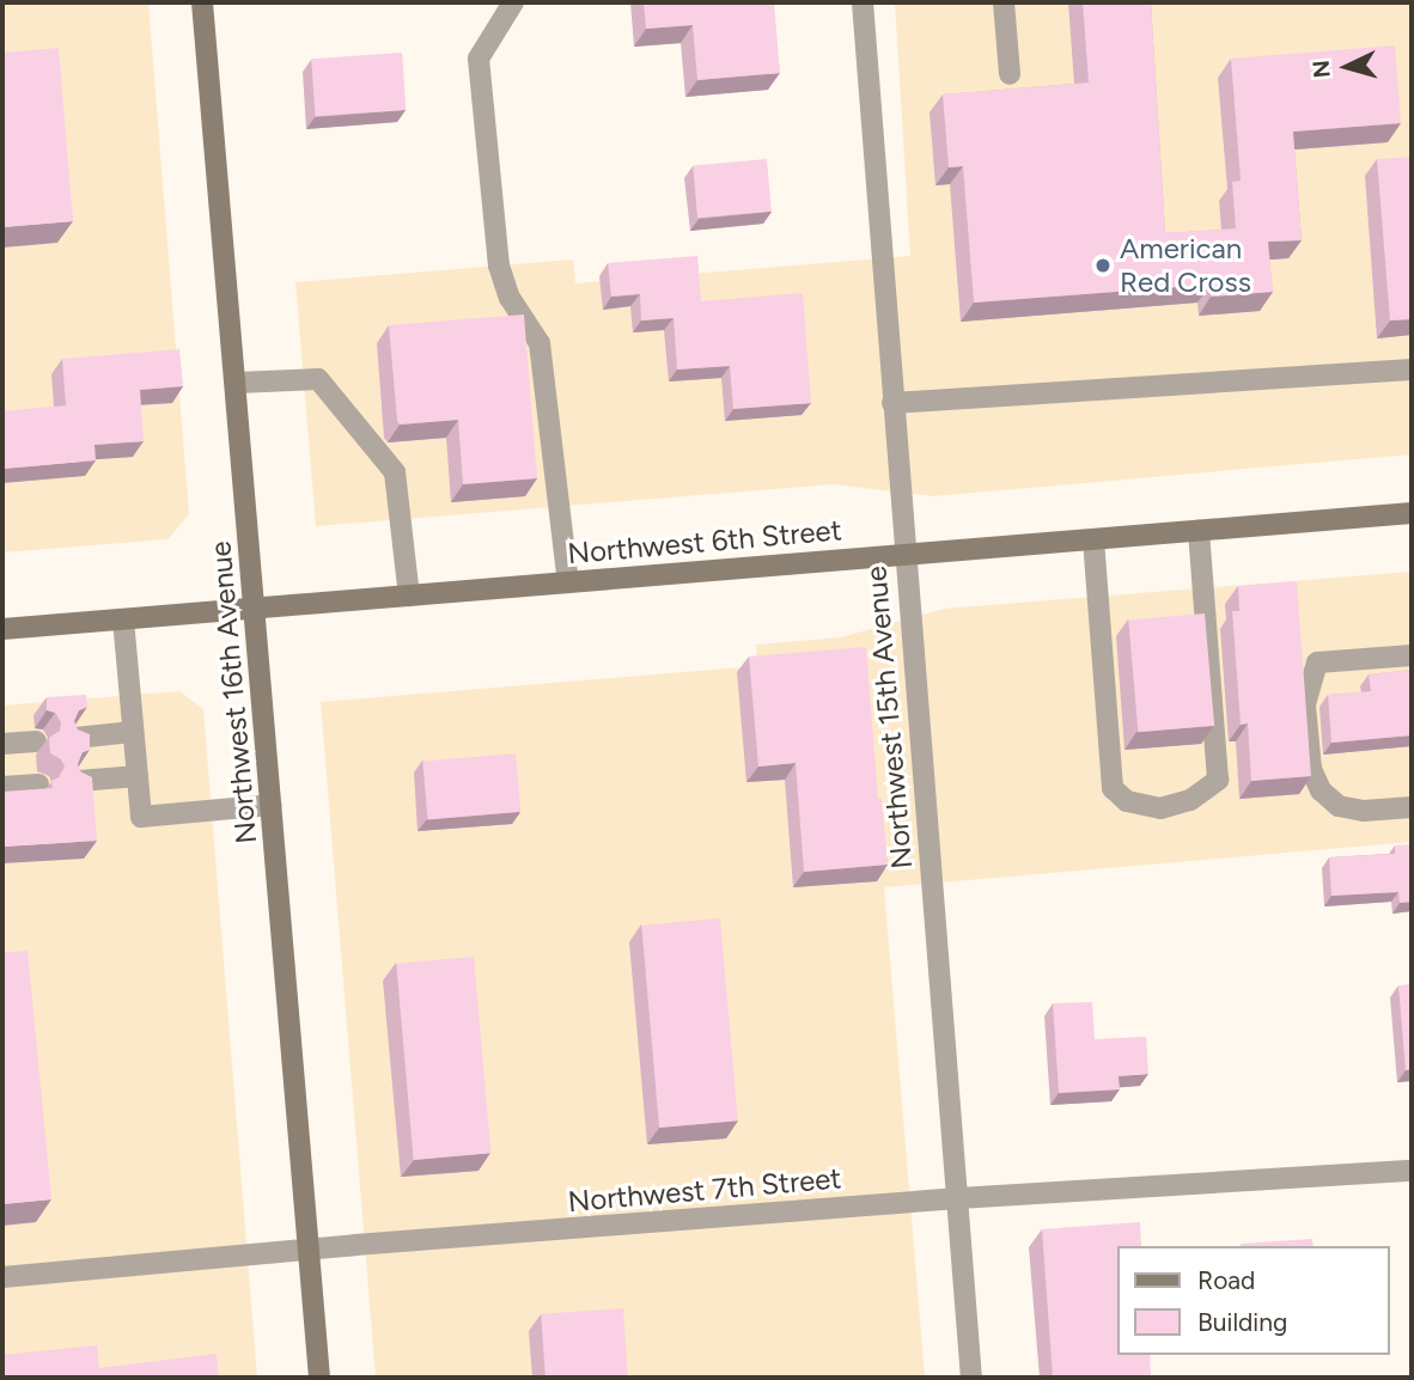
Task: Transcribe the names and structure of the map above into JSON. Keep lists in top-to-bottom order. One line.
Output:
{"streets":{"main road":["Northwest 6th Street","Northwest 16th Avenue"],"street":["Northwest 15th Avenue","Northwest 7th Street"]},"crossings":[["Northwest 6th Street","Northwest 16th Avenue"],["Northwest 6th Street","Northwest 15th Avenue"],["Northwest 16th Avenue","Northwest 7th Street"],["Northwest 15th Avenue","Northwest 7th Street"]],"places":["American Red Cross"],"legend":["Road","Building"],"north":"left"}
